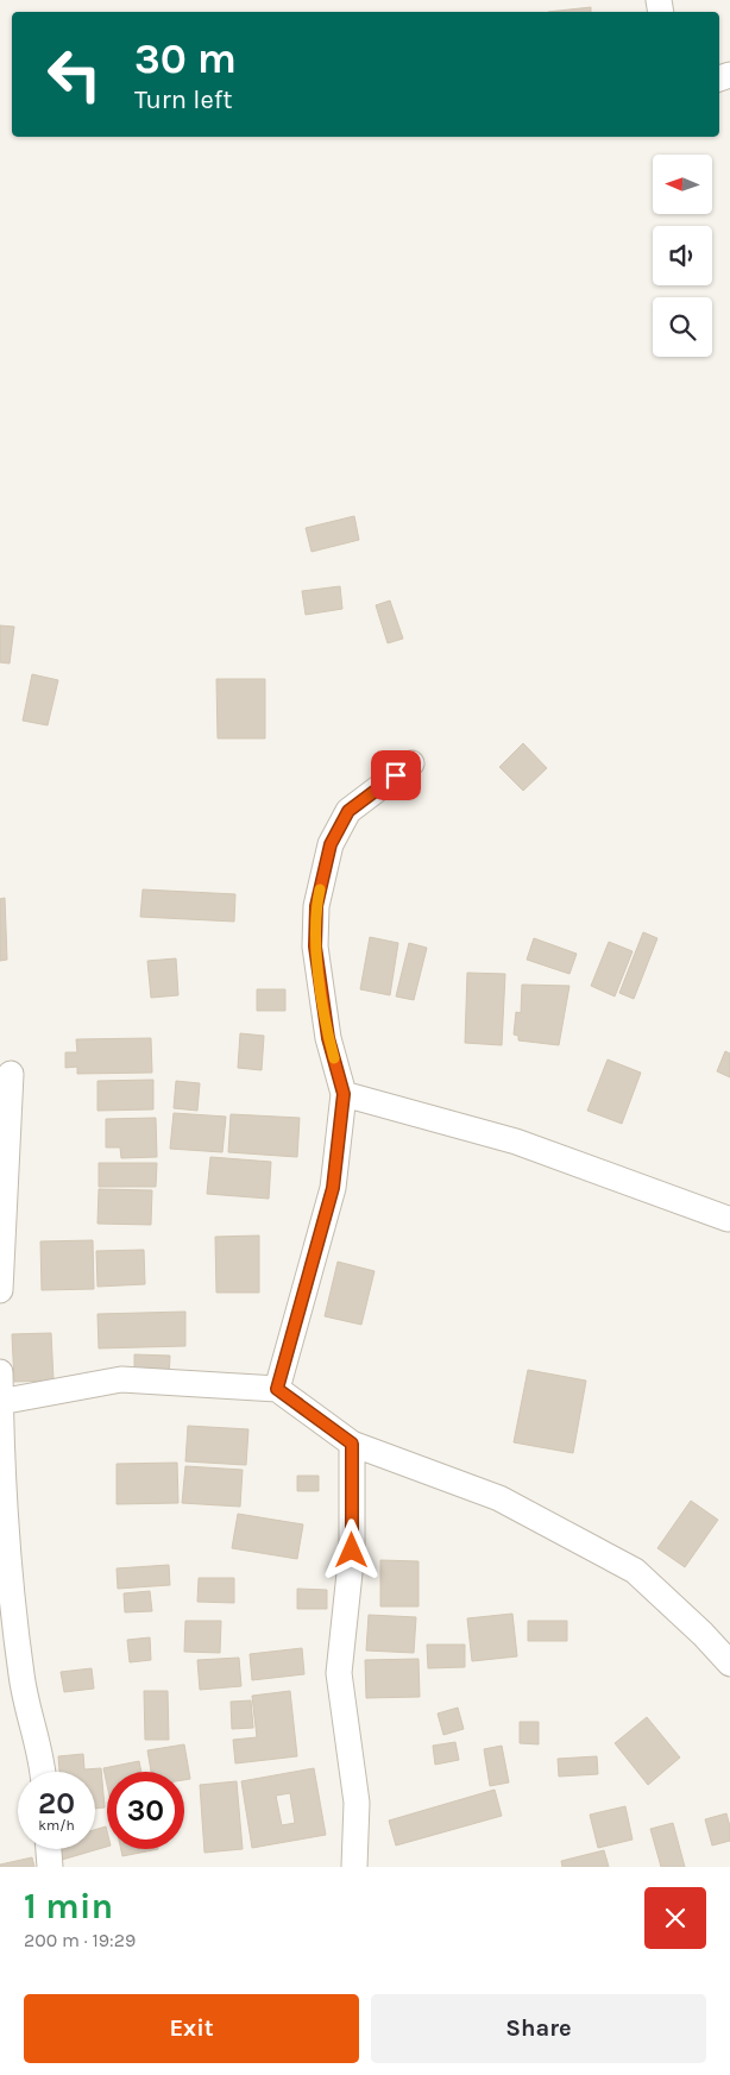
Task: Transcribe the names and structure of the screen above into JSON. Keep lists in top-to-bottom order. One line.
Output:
{"north":"left","page":{"turn":["30 m","Turn left"],"speed":"20 km/h","limit":"30","heading":["1 min","200 m · 19:29"],"buttons":["Exit","Share"]}}
